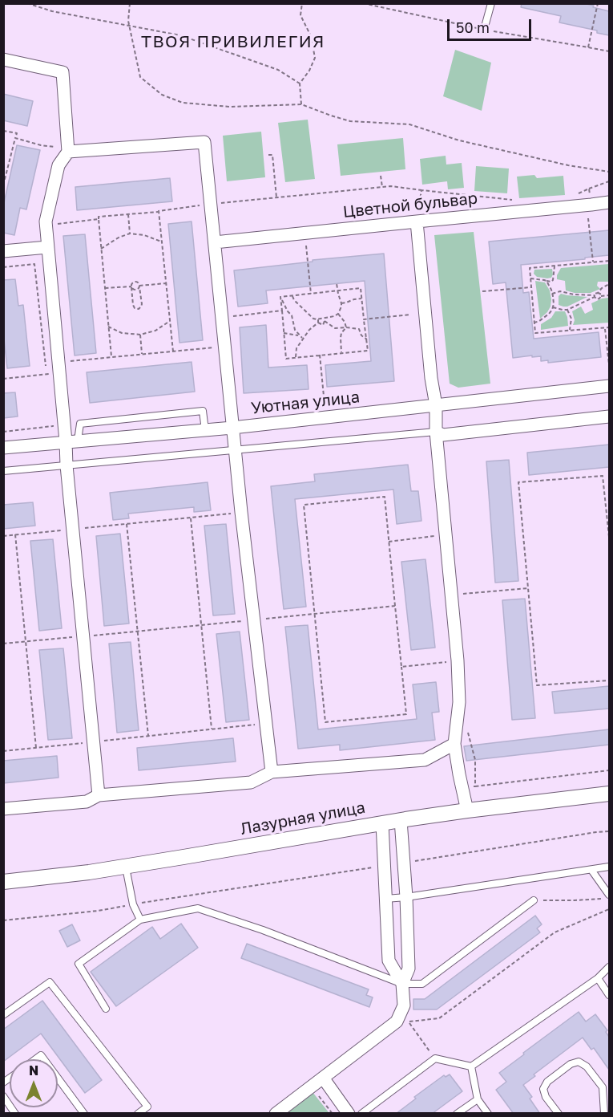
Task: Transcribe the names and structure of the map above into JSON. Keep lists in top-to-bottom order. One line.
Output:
{"streets":{"street":["Цветной бульвар","Уютная улица","Лазурная улица"]},"districts":["ТВОЯ ПРИВИЛЕГИЯ"],"scale_bar":"50 m","north":"top"}
